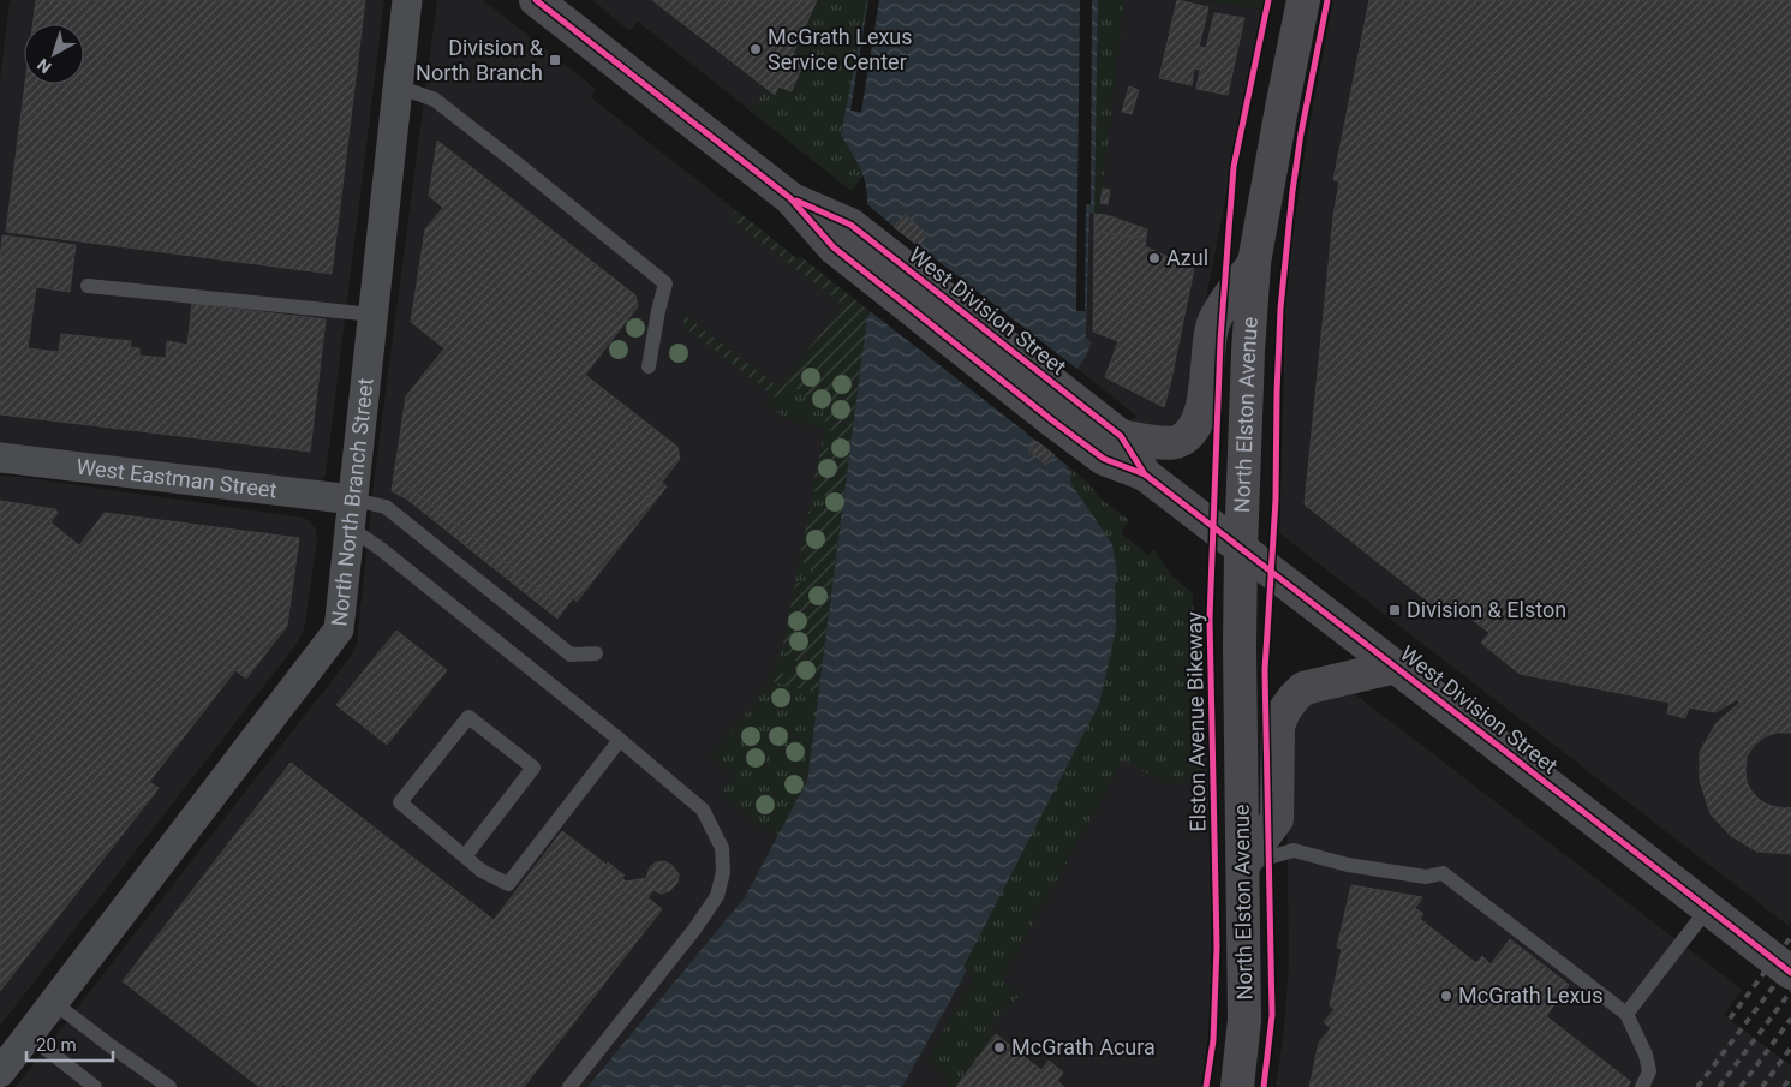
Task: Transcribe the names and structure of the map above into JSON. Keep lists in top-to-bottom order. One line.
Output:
{"streets":{"main road":["West Division Street","North Elston Avenue"],"street":["West Eastman Street","North North Branch Street"],"cycle path":["Elston Avenue Bikeway"]},"crossings":[["West Division Street","North Elston Avenue"],["West Eastman Street","North North Branch Street"]],"places":{"other":["McGrath Lexus Service Center","Azul","McGrath Lexus","McGrath Acura"],"transit":["Division & North Branch","Division & Elston"]},"scale_bar":"20 m","north":"bottom left"}
